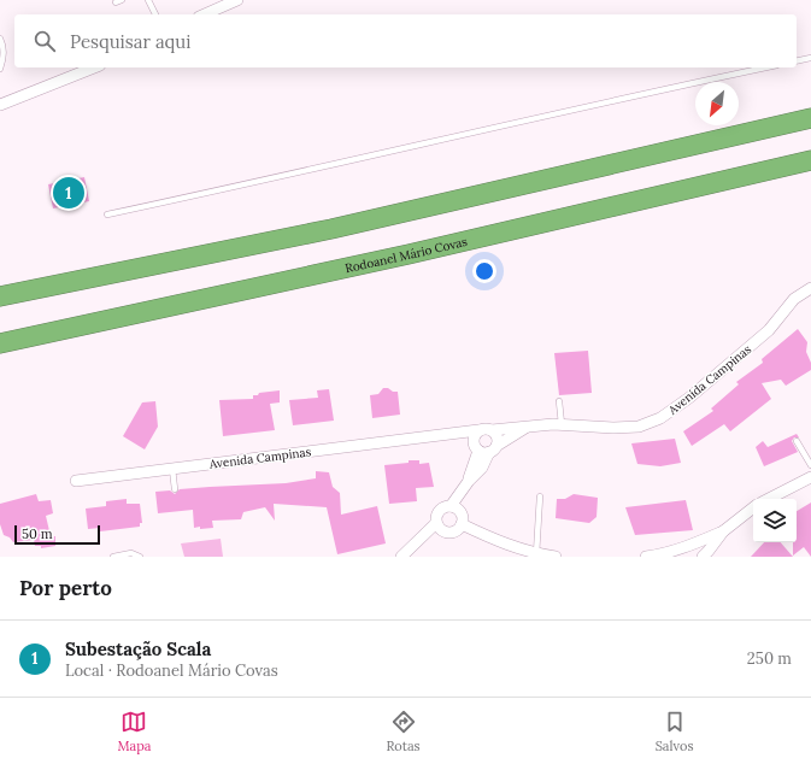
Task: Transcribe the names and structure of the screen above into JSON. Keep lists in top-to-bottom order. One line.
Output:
{"streets":{"highway":["Rodoanel Mário Covas"],"street":["Avenida Campinas"]},"scale_bar":"50 m","north":"bottom left","page":{"search":"Pesquisar aqui","pins":"1","scale":"50 m","heading":"Por perto","list":[{"mark":"1","name":"Subestação Scala","note":"Local · Rodoanel Mário Covas","value":"250 m"}],"nav":["Mapa","Rotas","Salvos"]}}
